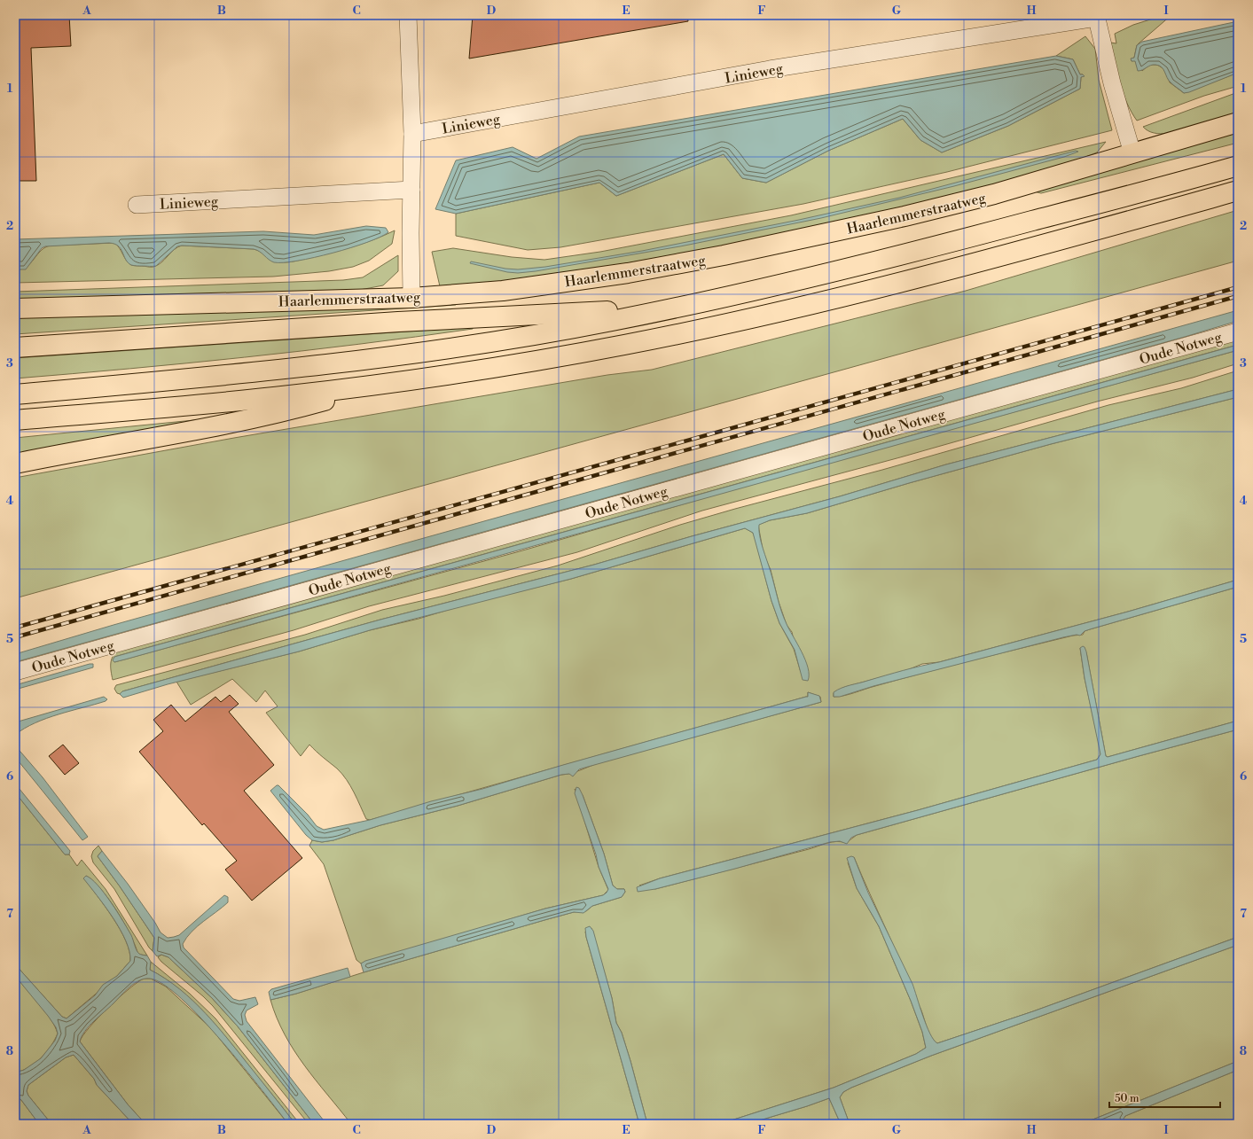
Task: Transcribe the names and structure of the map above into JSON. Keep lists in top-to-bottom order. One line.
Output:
{"streets":{"main road":["Haarlemmerstraatweg"],"street":["Linieweg","Oude Notweg"]},"scale_bar":"50 m","grid":{"columns":["A","B","C","D","E","F","G","H","I"],"rows":["1","2","3","4","5","6","7","8"]}}
